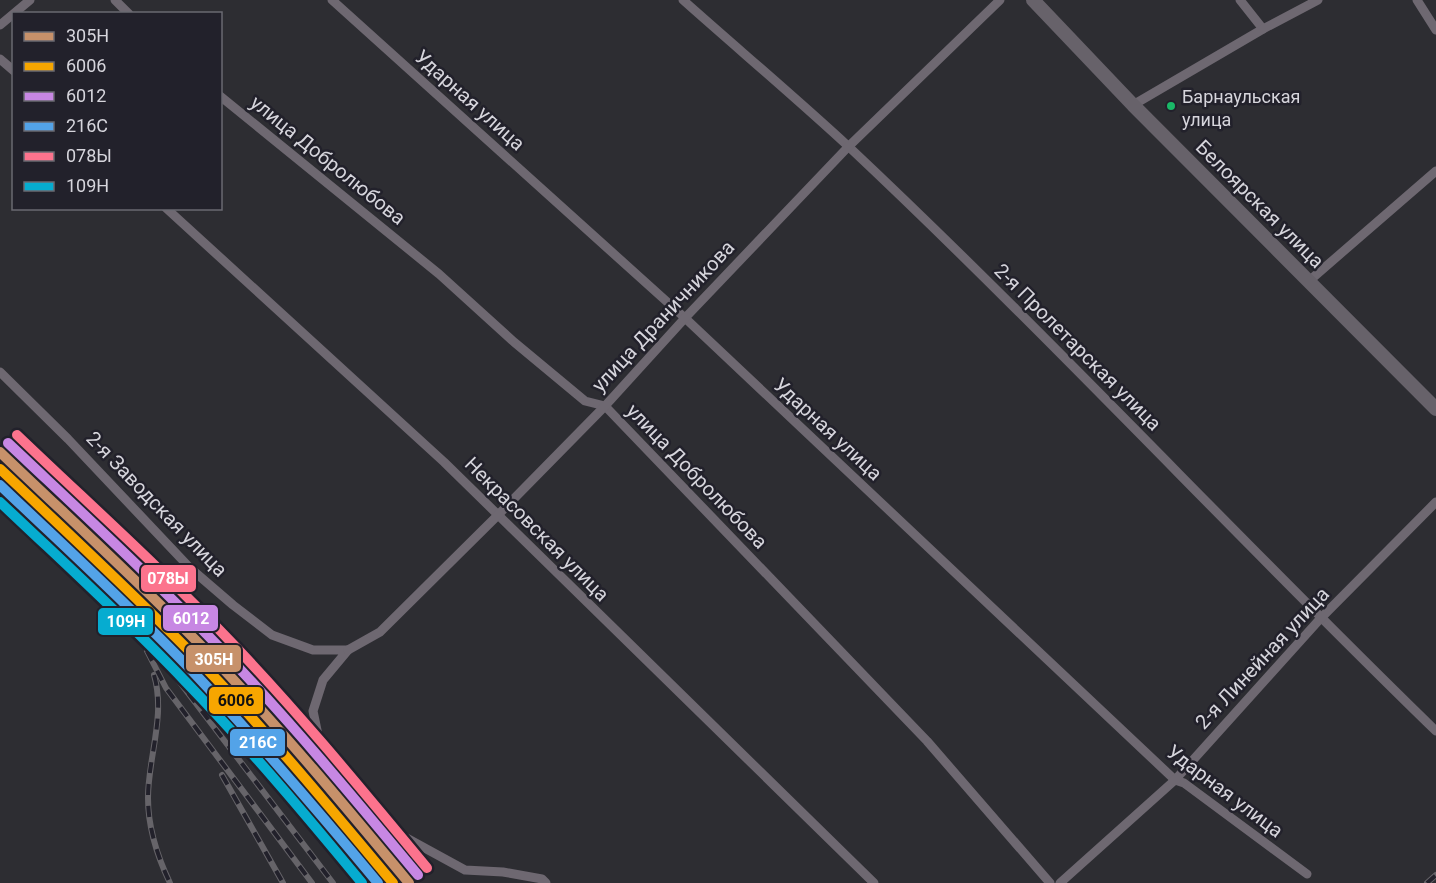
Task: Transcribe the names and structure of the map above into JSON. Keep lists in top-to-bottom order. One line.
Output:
{"streets":{"street":["Ударная улица","улица Добролюбова","Белоярская улица","улица Драничникова","2-я Пролетарская улица","2-я Заводская улица","Некрасовская улица","2-я Линейная улица"]},"crossings":[["Ударная улица","улица Драничникова"],["Ударная улица","2-я Линейная улица"],["улица Добролюбова","улица Драничникова"],["улица Драничникова","2-я Пролетарская улица"],["улица Драничникова","2-я Заводская улица"],["улица Драничникова","Некрасовская улица"],["2-я Пролетарская улица","2-я Линейная улица"]],"places":["Барнаульская улица"],"lines":["transit line 078Ы","transit line 6012","transit line 305Н","transit line 6006","transit line 216С","transit line 109Н"],"legend":["305Н","6006","6012","216С","078Ы","109Н"]}
